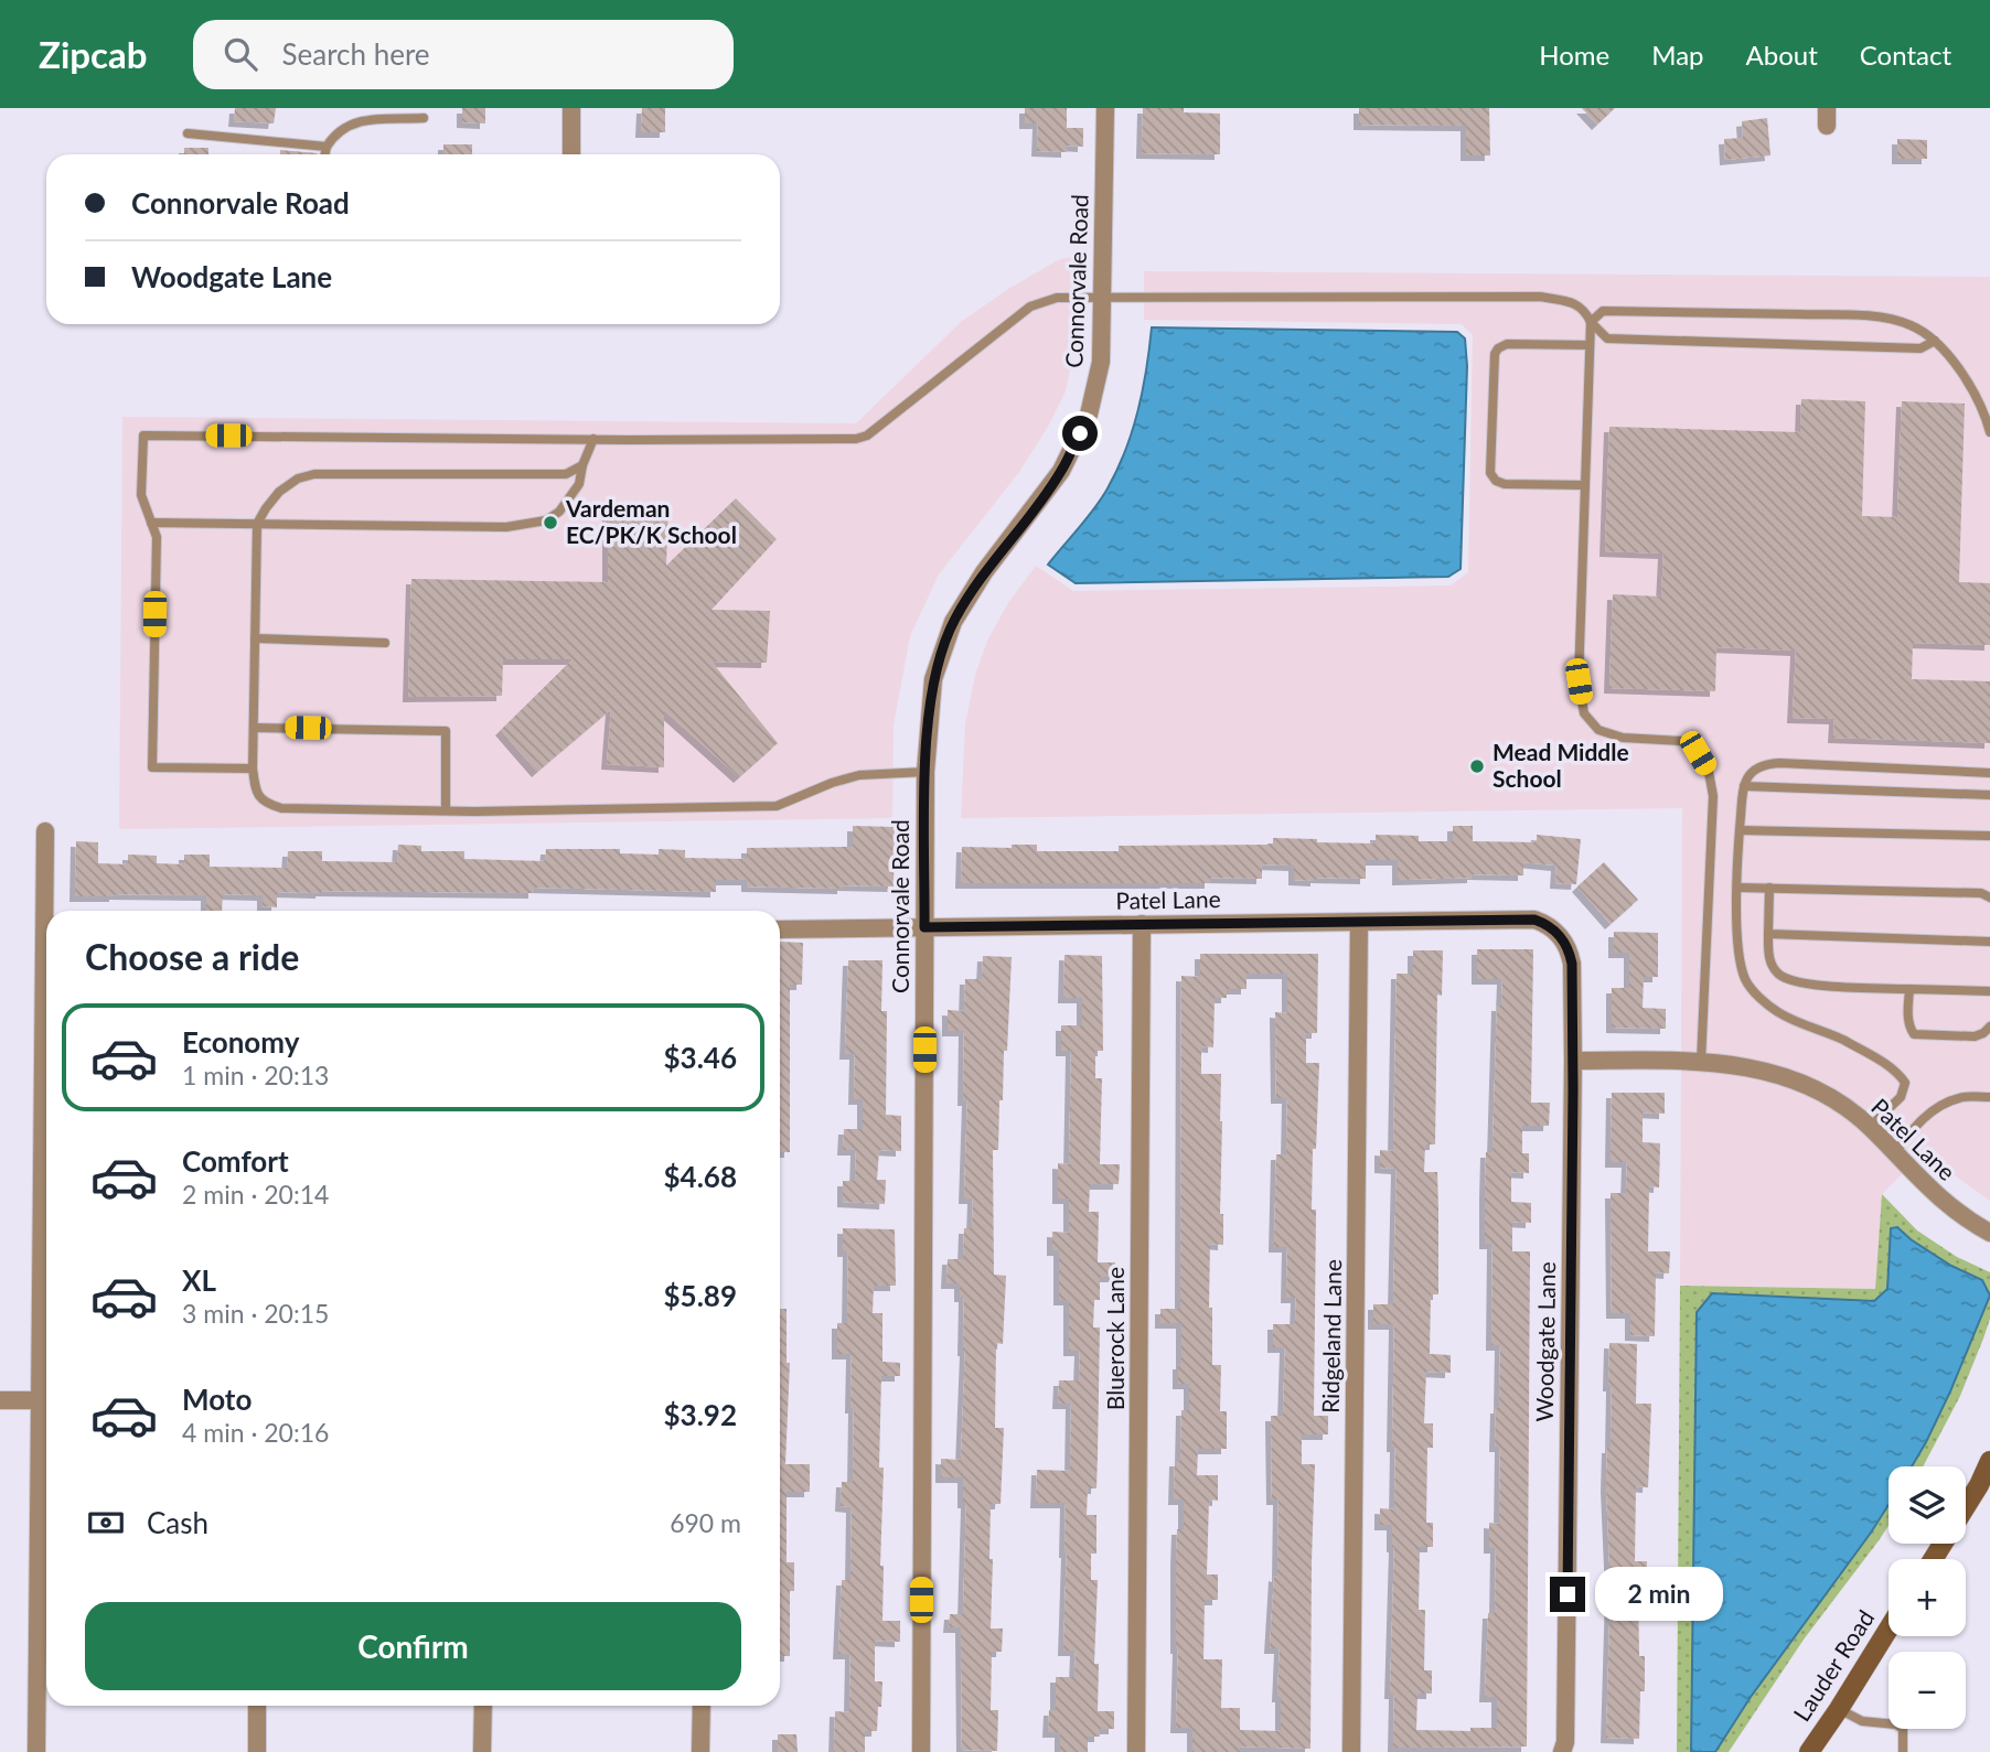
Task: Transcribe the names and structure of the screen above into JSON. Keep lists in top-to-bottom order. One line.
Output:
{"streets":{"main road":["Lauder Road"],"street":["Connorvale Road","Patel Lane","Ridgeland Lane","Bluerock Lane","Woodgate Lane"]},"crossings":[["Connorvale Road","Patel Lane"],["Patel Lane","Ridgeland Lane"],["Patel Lane","Bluerock Lane"],["Patel Lane","Woodgate Lane"]],"places":["Vardeman EC/PK/K School","Mead Middle School"],"page":{"header":"Zipcab","search":"Search here","nav":["Home","Map","About","Contact"],"banner":["Connorvale Road","Woodgate Lane"],"heading":"Choose a ride","list":[{"name":"Economy","note":"1 min · 20:13","value":"$3.46"},{"name":"Comfort","note":"2 min · 20:14","value":"$4.68"},{"name":"XL","note":"3 min · 20:15","value":"$5.89"},{"name":"Moto","note":"4 min · 20:16","value":"$3.92"}],"map_buttons":["+","−"],"pay":["Cash","690 m"],"bubble":"2 min","buttons":"Confirm"}}
